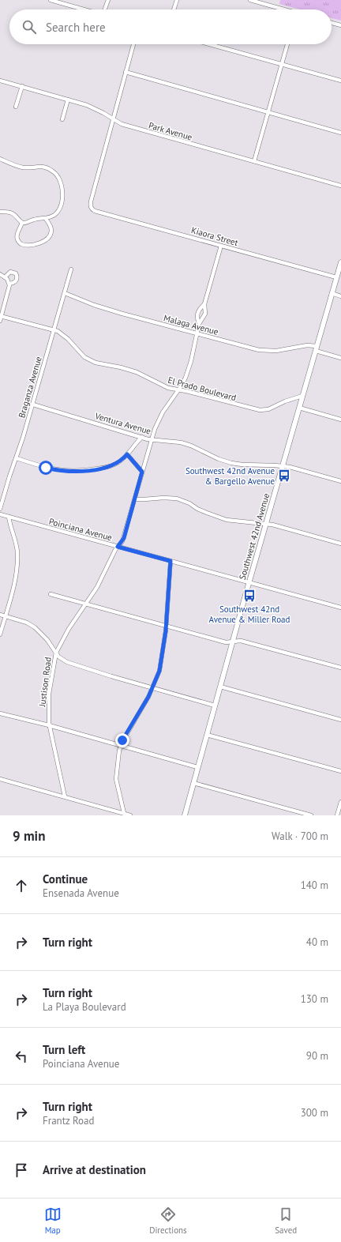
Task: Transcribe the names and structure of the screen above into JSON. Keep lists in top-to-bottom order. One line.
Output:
{"streets":{"main road":["Southwest 42nd Avenue"],"street":["Park Avenue","Kiaora Street","Malaga Avenue","Braganza Avenue","El Prado Boulevard","Ventura Avenue","Poinciana Avenue","Justison Road"]},"crossings":[["Park Avenue","Kiaora Street"],["Kiaora Street","Southwest 42nd Avenue"],["Malaga Avenue","Braganza Avenue"],["Malaga Avenue","Southwest 42nd Avenue"],["Malaga Avenue","Justison Road"],["Braganza Avenue","El Prado Boulevard"],["Braganza Avenue","Ventura Avenue"],["El Prado Boulevard","Southwest 42nd Avenue"],["El Prado Boulevard","Justison Road"],["Ventura Avenue","Southwest 42nd Avenue"],["Ventura Avenue","Justison Road"],["Poinciana Avenue","Southwest 42nd Avenue"],["Poinciana Avenue","Justison Road"]],"places":{"bus stop":["Southwest 42nd Avenue & Bargello Avenue","Southwest 42nd Avenue & Miller Road"]},"page":{"search":"Search here","heading":["9 min","Walk · 700 m"],"list":[["Continue","Ensenada Avenue","140 m"],["Turn right","40 m"],["Turn right","La Playa Boulevard","130 m"],["Turn left","Poinciana Avenue","90 m"],["Turn right","Frantz Road","300 m"],"Arrive at destination"],"nav":["Map","Directions","Saved"]}}
